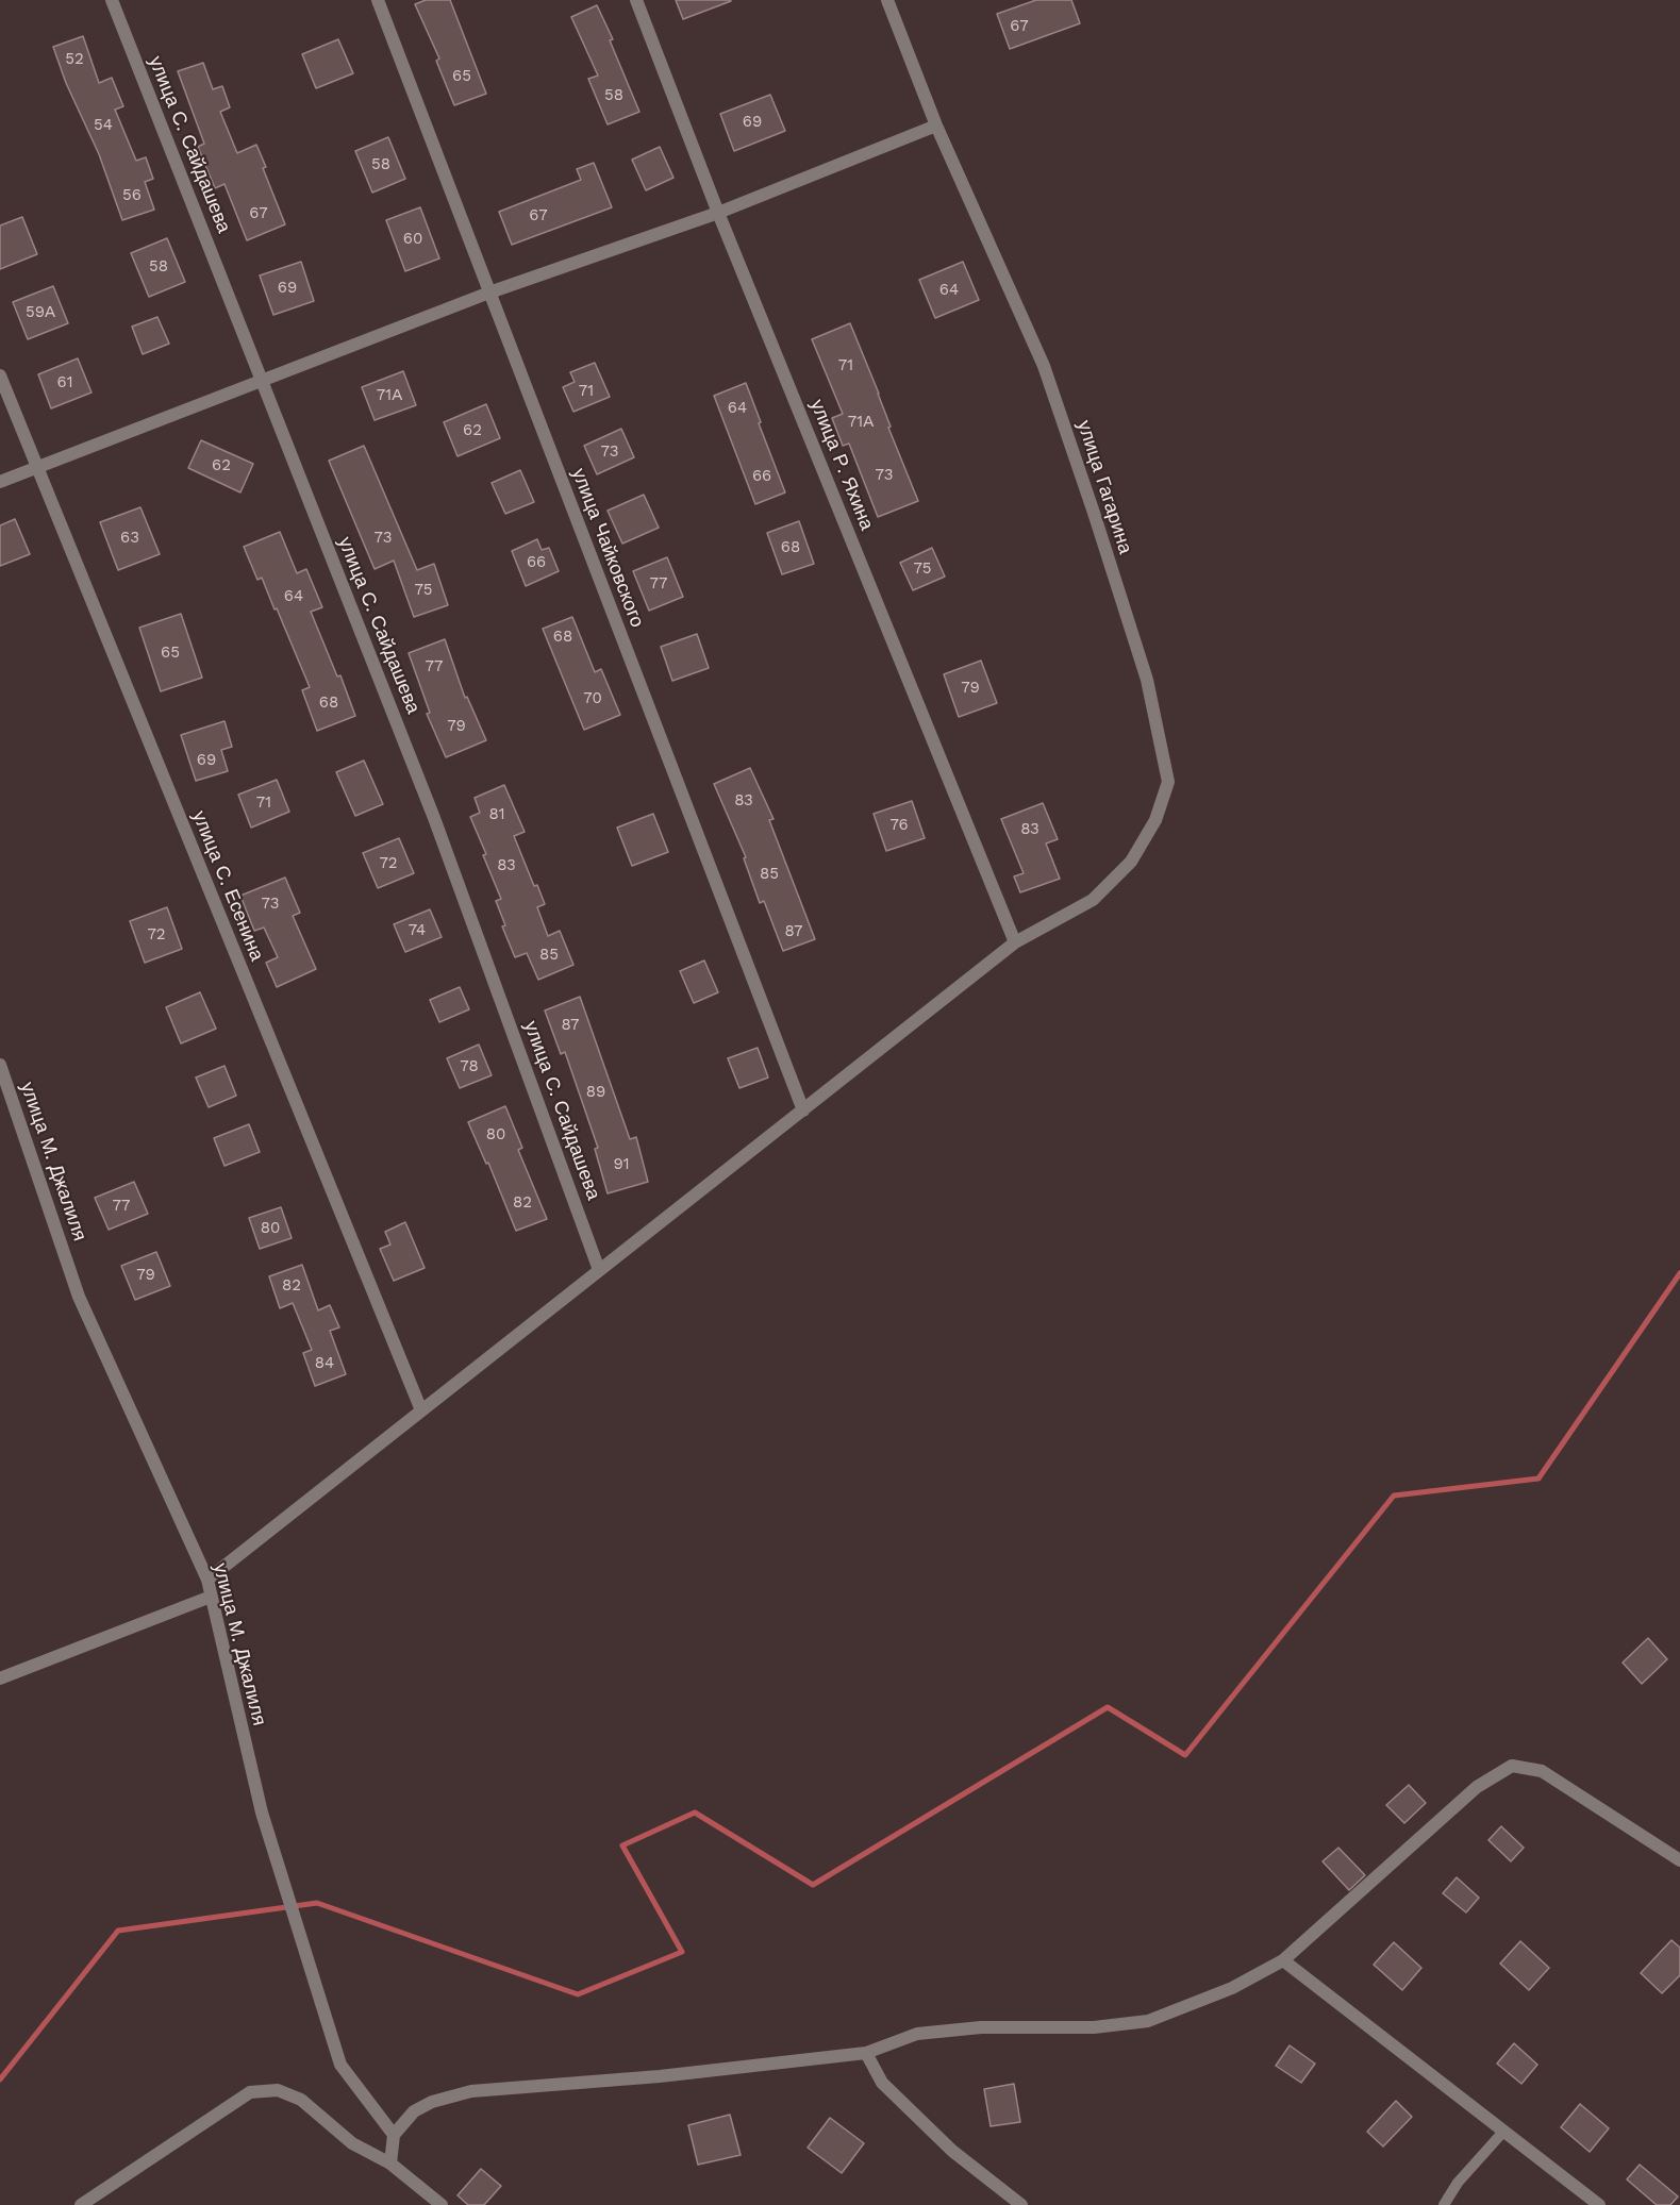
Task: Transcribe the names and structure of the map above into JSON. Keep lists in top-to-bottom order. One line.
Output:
{"streets":{"street":["улица С. Сайдашева","улица Р. Яхина","улица Гагарина","улица Чайковского","улица С. Есенина","улица М. Джалиля"]},"crossings":[["улица С. Сайдашева","улица Гагарина"],["улица Р. Яхина","улица Гагарина"],["улица Гагарина","улица Чайковского"],["улица Гагарина","улица С. Есенина"],["улица Гагарина","улица М. Джалиля"]],"house_numbers":["67","52","65","58","69","54","58","56","67","67","60","58","69","64","59А","71","61","71","71А","64","71А","62","73","62","73","66","63","73","68","66","75","77","75","64","68","65","77","79","70","68","79","69","83","71","81","76","83","72","83","85","73","74","87","72","85","87","78","89","80","91","82","77","80","79","82","84"]}
